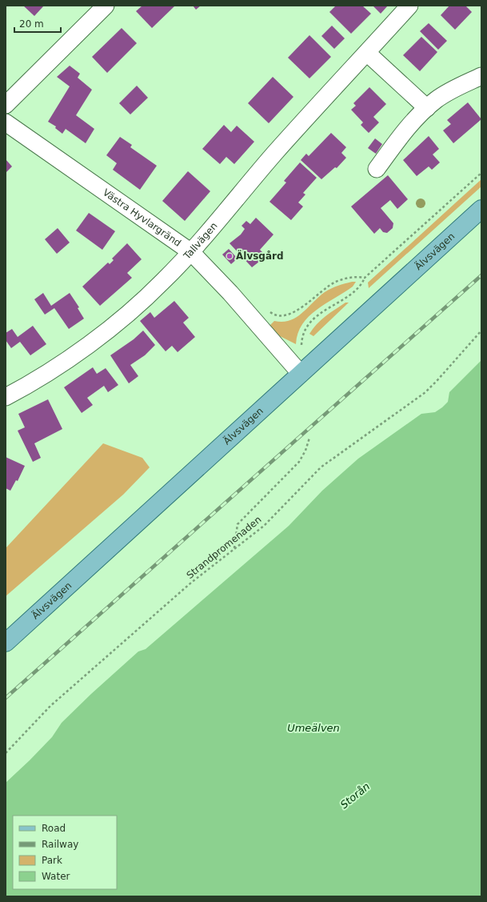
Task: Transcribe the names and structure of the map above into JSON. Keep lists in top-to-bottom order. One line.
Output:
{"streets":{"main road":["Älvsvägen"],"street":["Västra Hyvlargränd","Tallvägen"],"path":["Strandpromenaden"]},"crossings":[["Västra Hyvlargränd","Tallvägen"],["Västra Hyvlargränd","Älvsvägen"]],"water":["Umeälven","Storån"],"places":["Älvsgård"],"legend":["Road","Railway","Park","Water"],"scale_bar":"20 m"}
